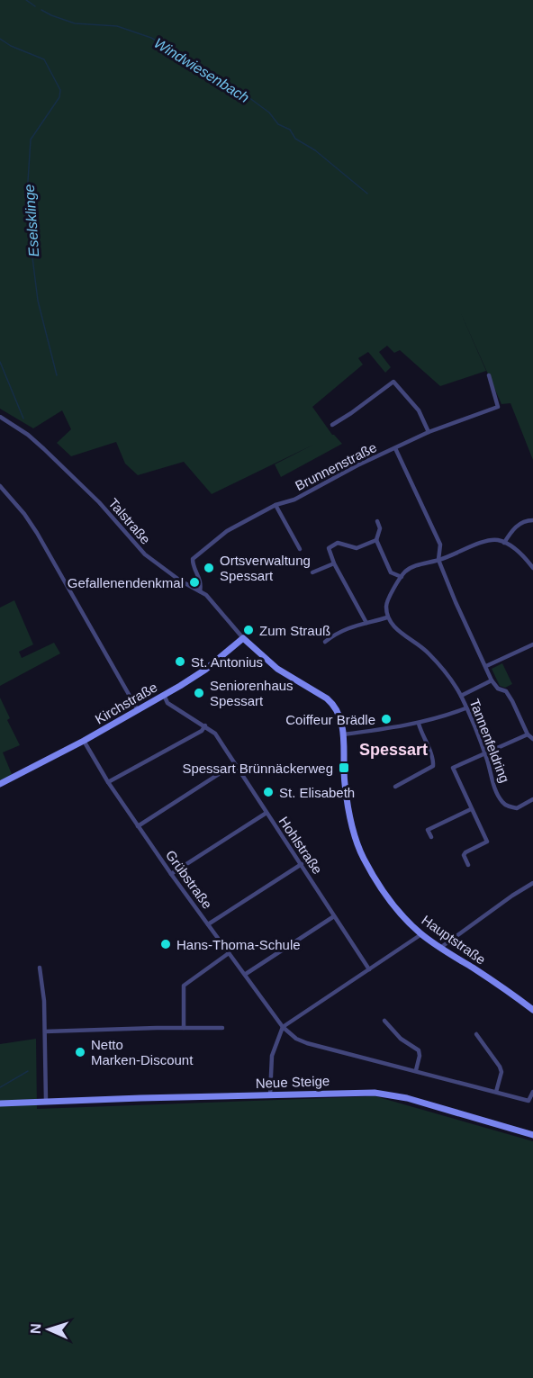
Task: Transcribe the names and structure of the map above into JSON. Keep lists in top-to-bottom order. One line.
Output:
{"streets":{"street":["Brunnenstraße","Talstraße","Kirchstraße","Tannenfeldring","Hohlstraße","Grübstraße","Hauptstraße","Neue Steige"]},"crossings":[["Brunnenstraße","Talstraße"],["Talstraße","Kirchstraße"],["Talstraße","Hauptstraße"],["Kirchstraße","Hohlstraße"],["Kirchstraße","Grübstraße"],["Kirchstraße","Hauptstraße"]],"districts":["Spessart"],"water":["Windwiesenbach","Eselsklinge"],"places":{"other":["Ortsverwaltung Spessart","Gefallenendenkmal","Zum Strauß","St. Antonius","Seniorenhaus Spessart","Coiffeur Brädle","St. Elisabeth","Hans-Thoma-Schule","Netto Marken-Discount"],"transit":["Spessart Brünnäckerweg"]},"north":"left"}
